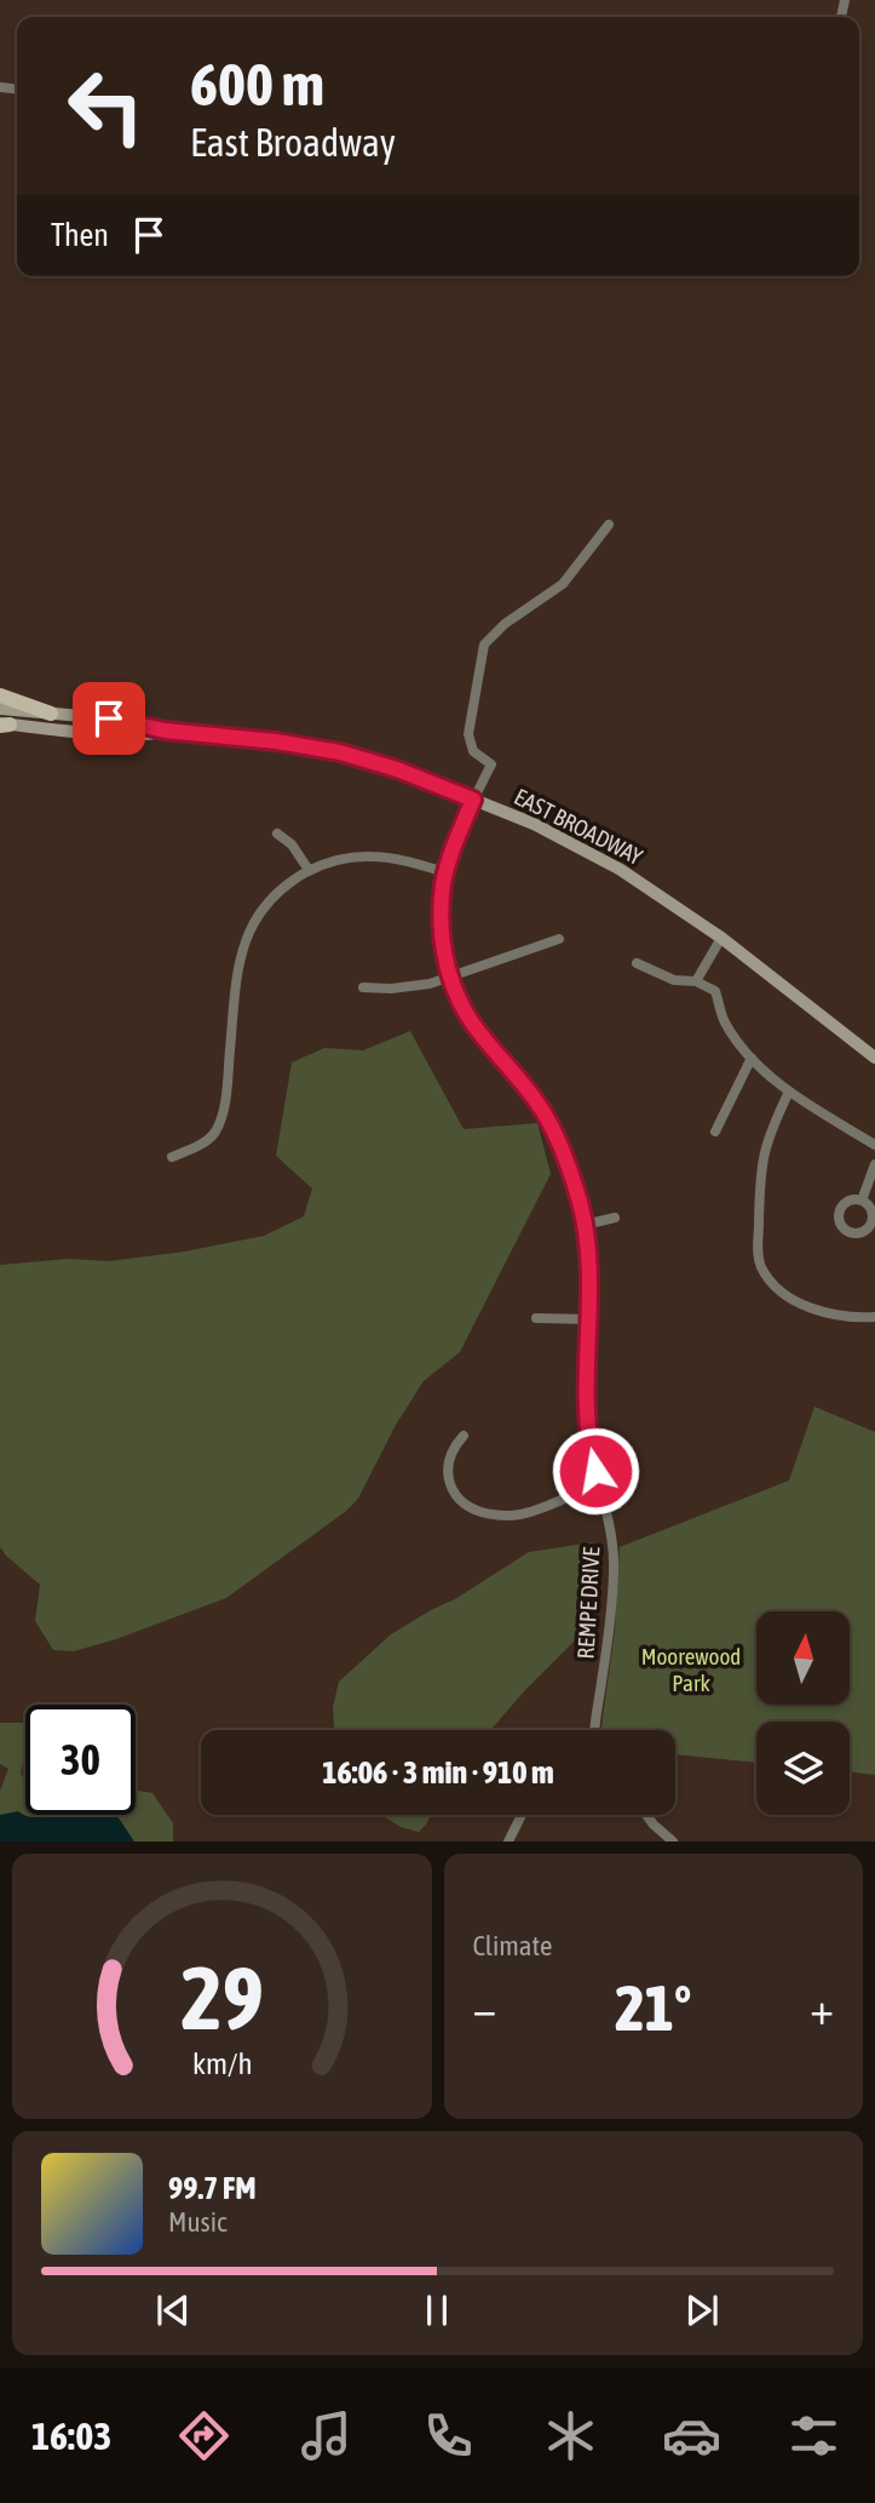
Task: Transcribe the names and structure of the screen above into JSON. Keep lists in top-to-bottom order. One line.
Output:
{"streets":{"main road":["EAST BROADWAY"],"street":["REMPE DRIVE"]},"crossings":[["EAST BROADWAY","REMPE DRIVE"]],"parks":["Moorewood Park"],"north":"top","page":{"turn":["600 m","East Broadway"],"then":"Then","limit":"30","trip":"16:06 · 3 min · 910 m","tile":"Climate","heat":["−","21°","+"],"song":["99.7 FM","Music"],"tabs":"16:03","gauge":["29","km/h"]}}
